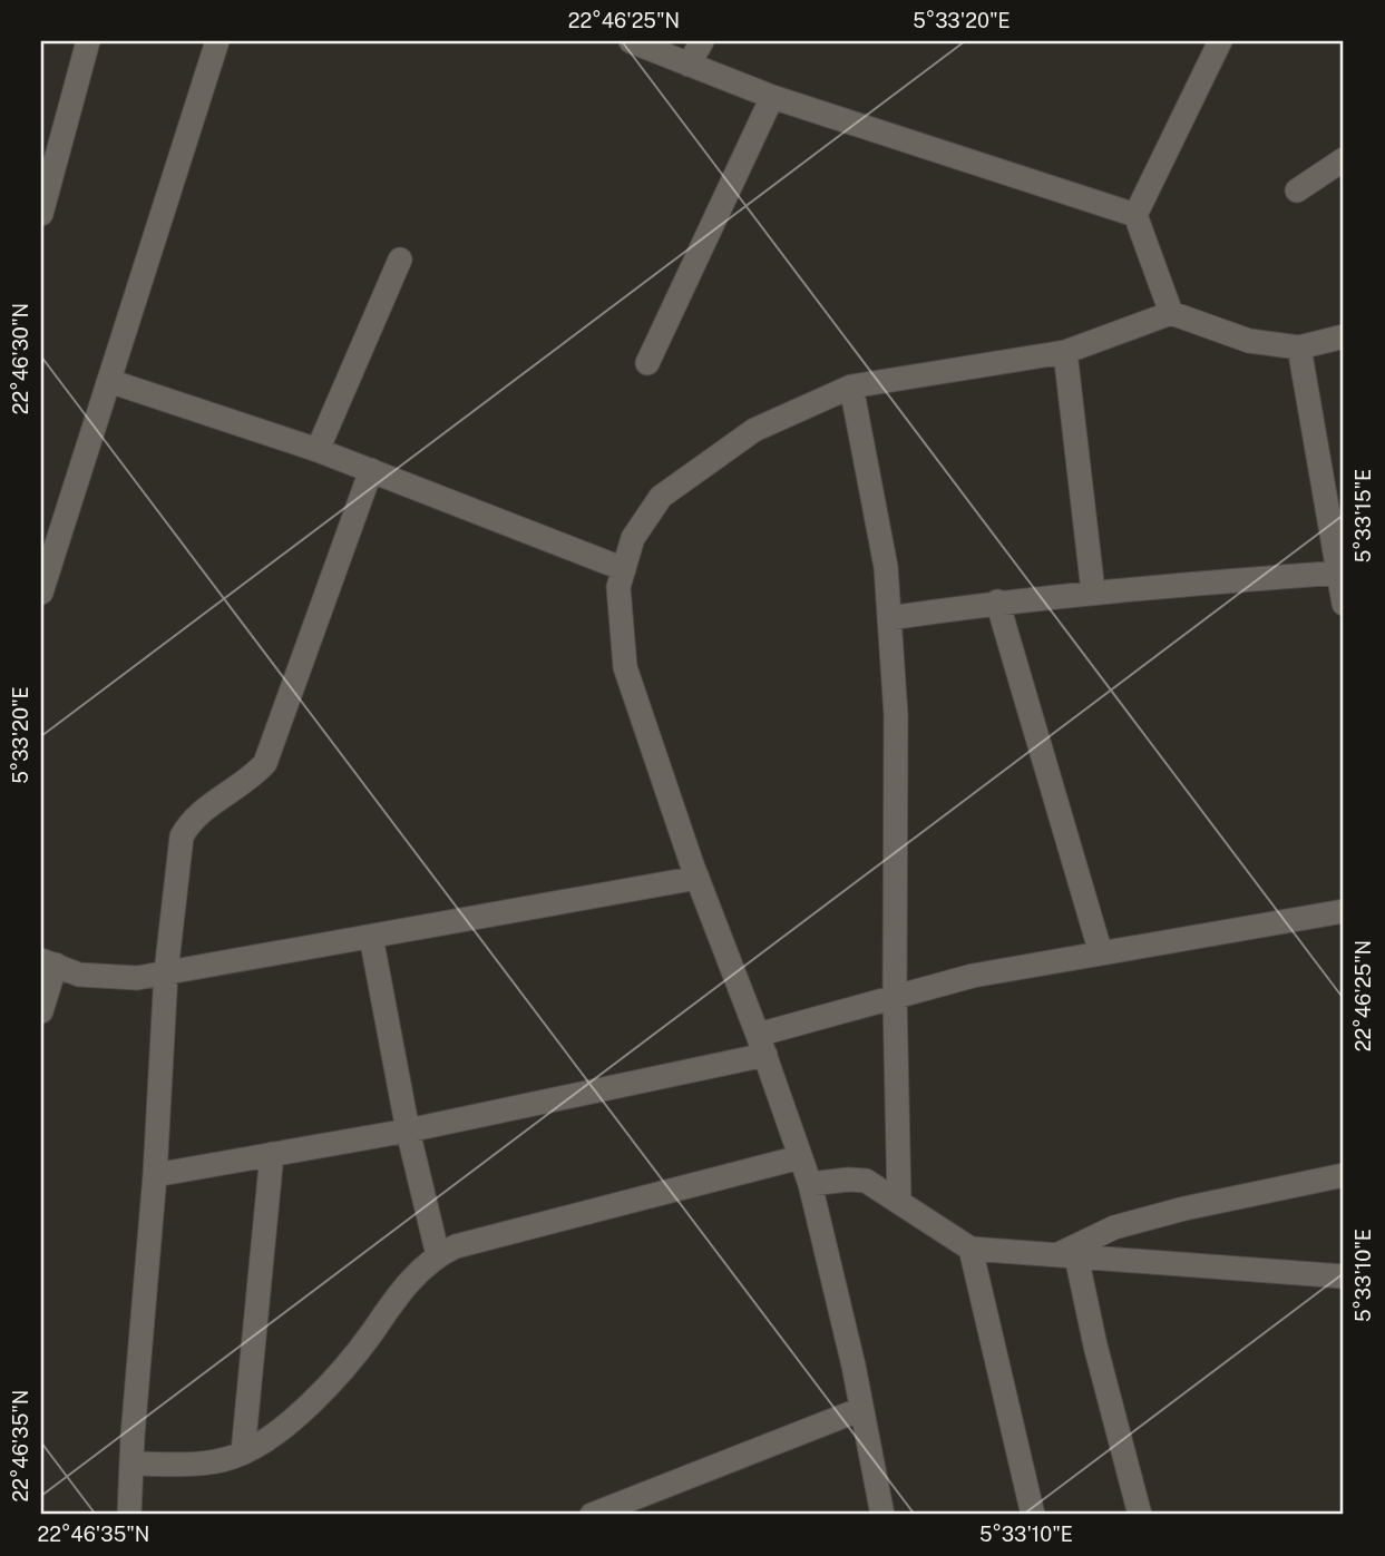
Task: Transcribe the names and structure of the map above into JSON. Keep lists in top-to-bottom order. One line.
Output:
{"coordinates":["22°46'25\"N","5°33'20\"E","22°46'30\"N","5°33'15\"E","5°33'10\"E","22°46'35\"N"]}
